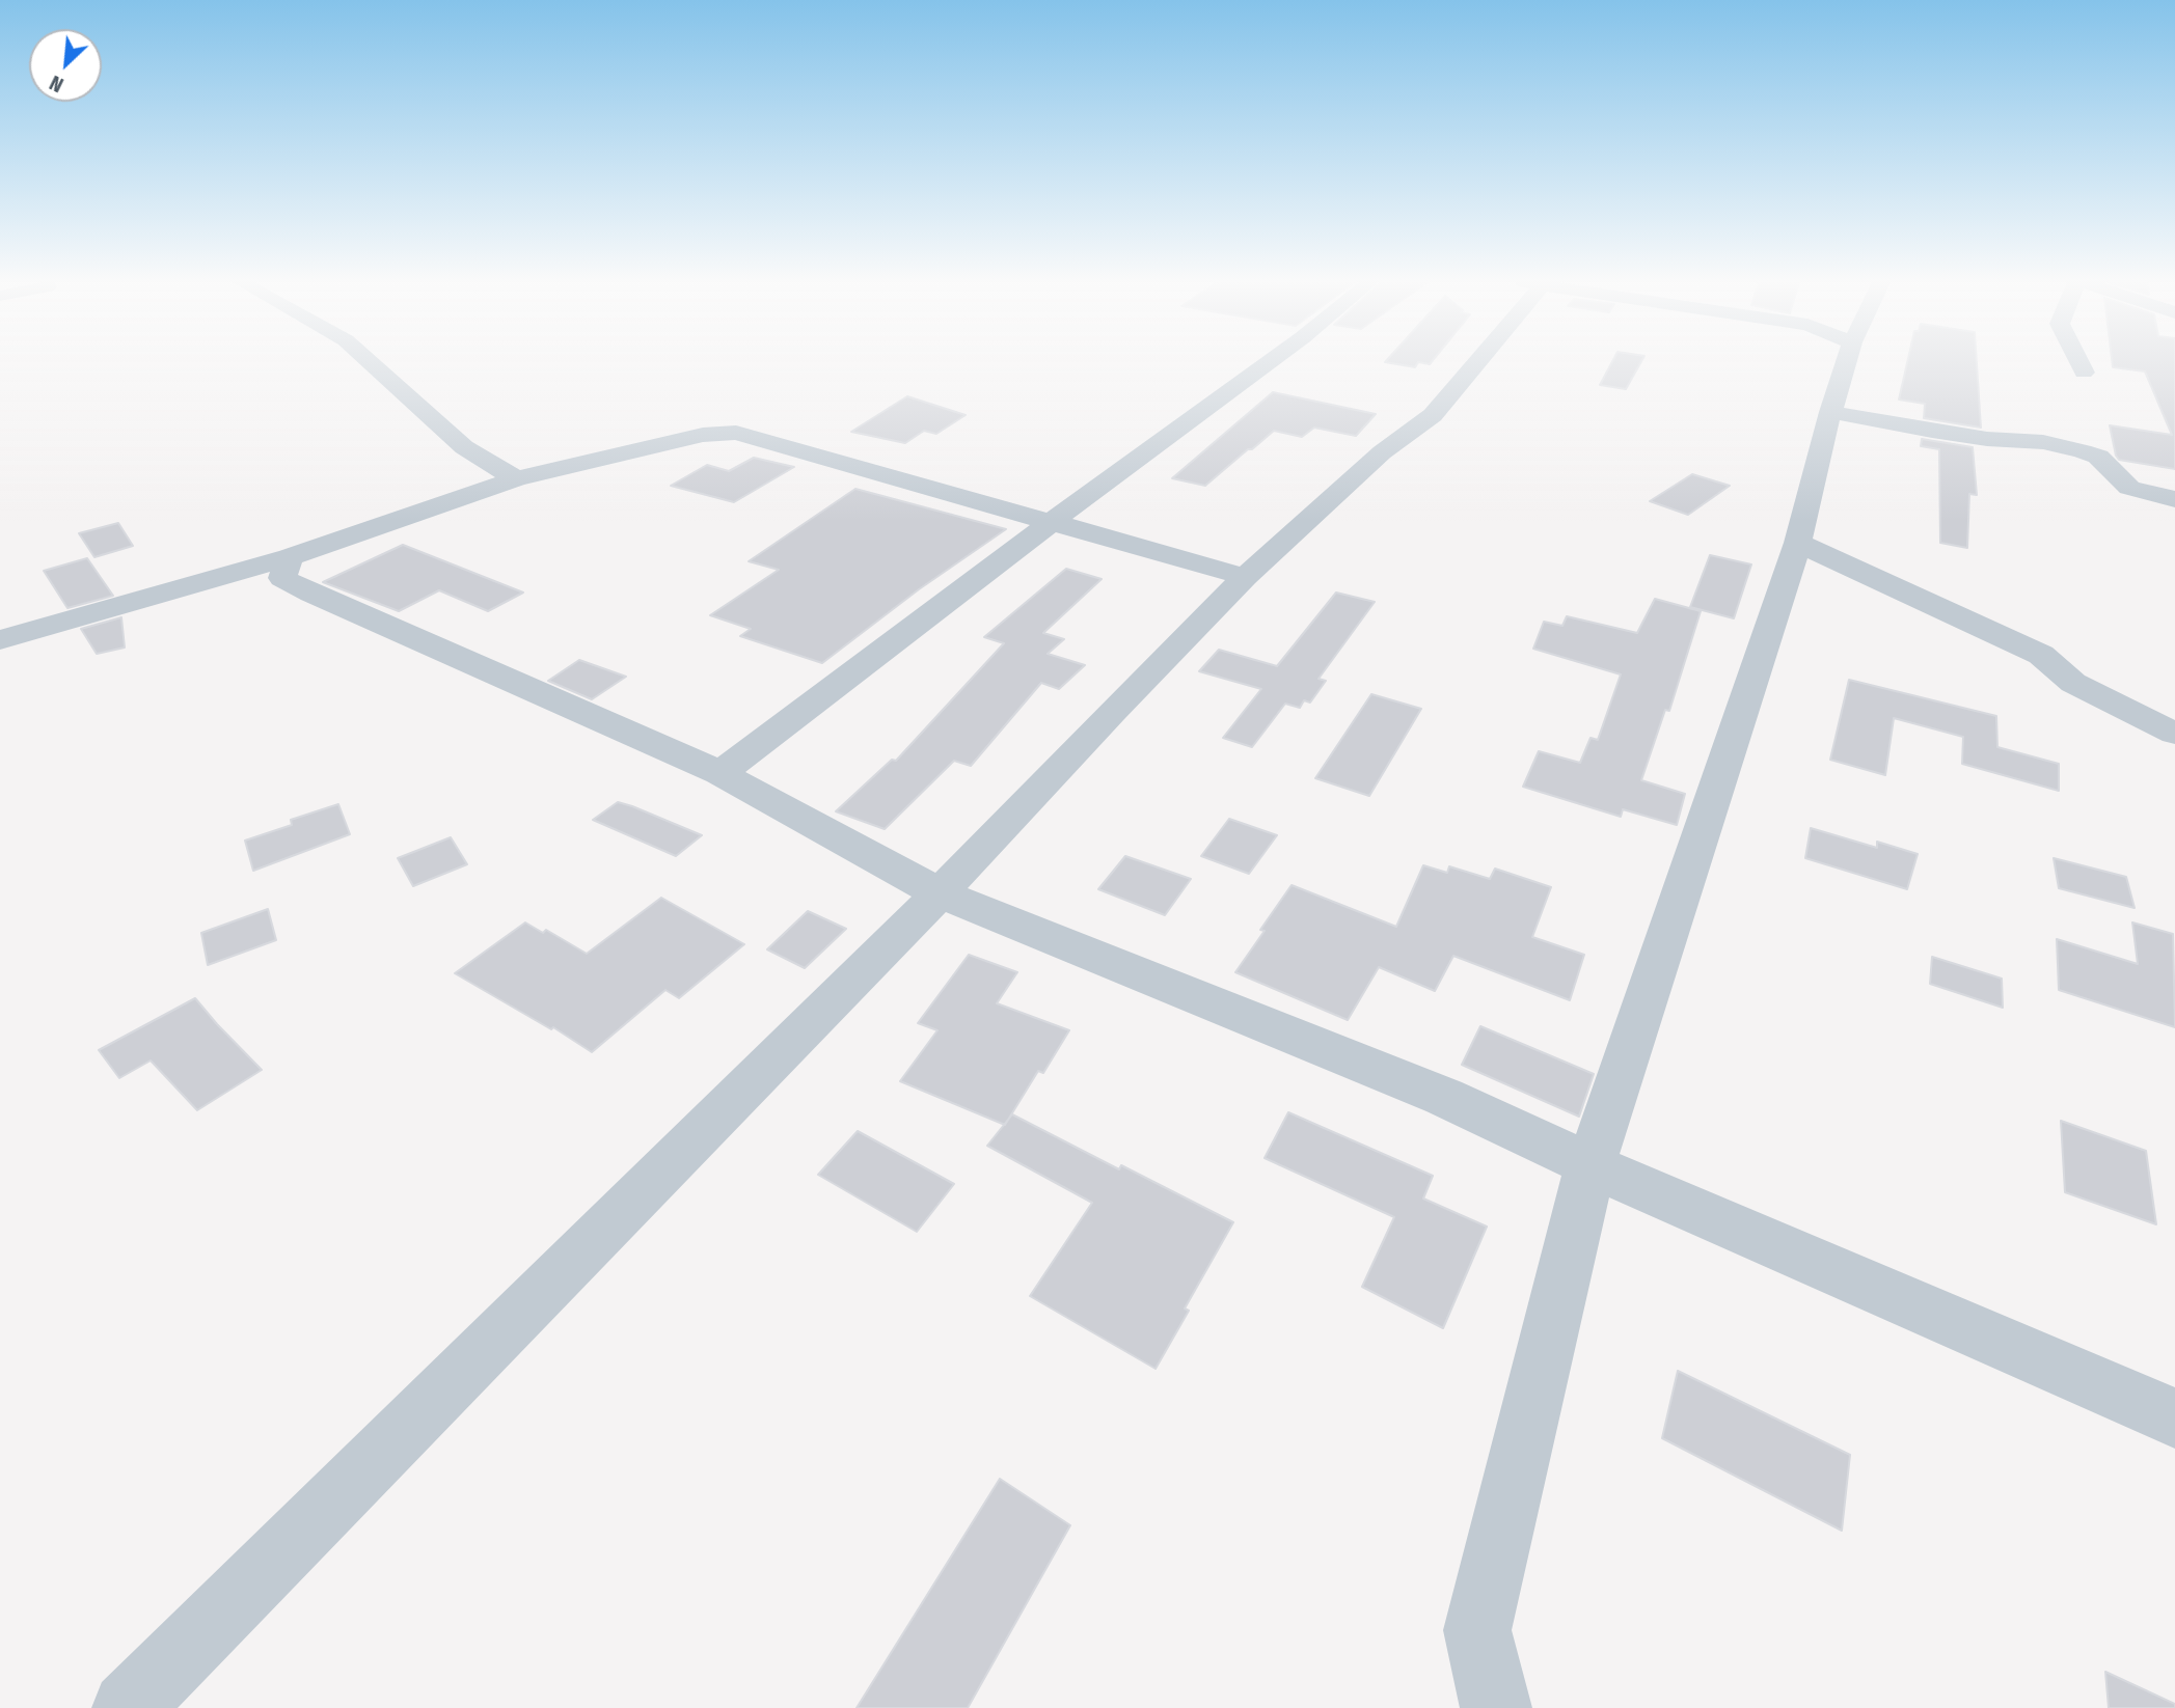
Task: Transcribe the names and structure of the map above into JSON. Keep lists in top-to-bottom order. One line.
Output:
{"north":"bottom left"}
